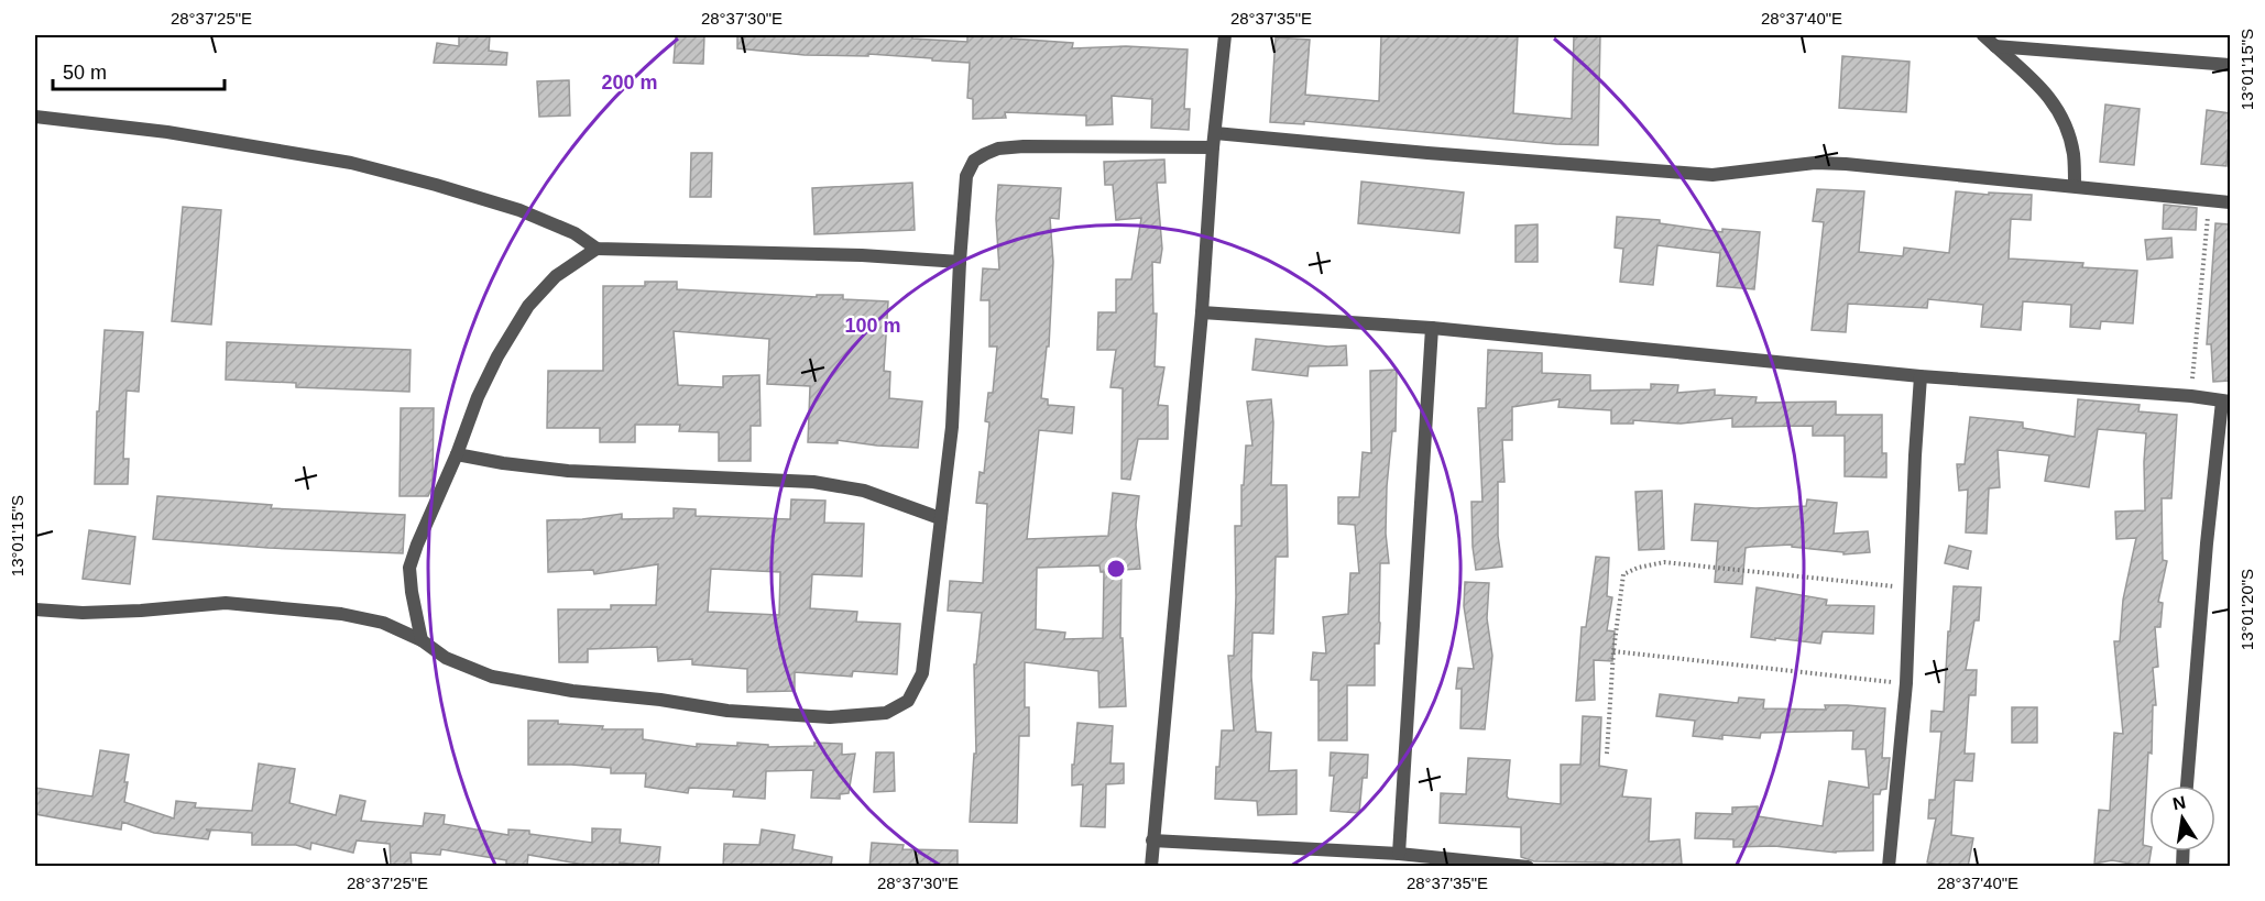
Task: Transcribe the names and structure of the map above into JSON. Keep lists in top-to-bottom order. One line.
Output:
{"scale_bar":"50 m","north":"top","coordinates":["28°37'25\"E","28°37'30\"E","28°37'35\"E","28°37'40\"E","13°01'15\"S","13°01'20\"S"],"rings":["200 m","100 m"]}
